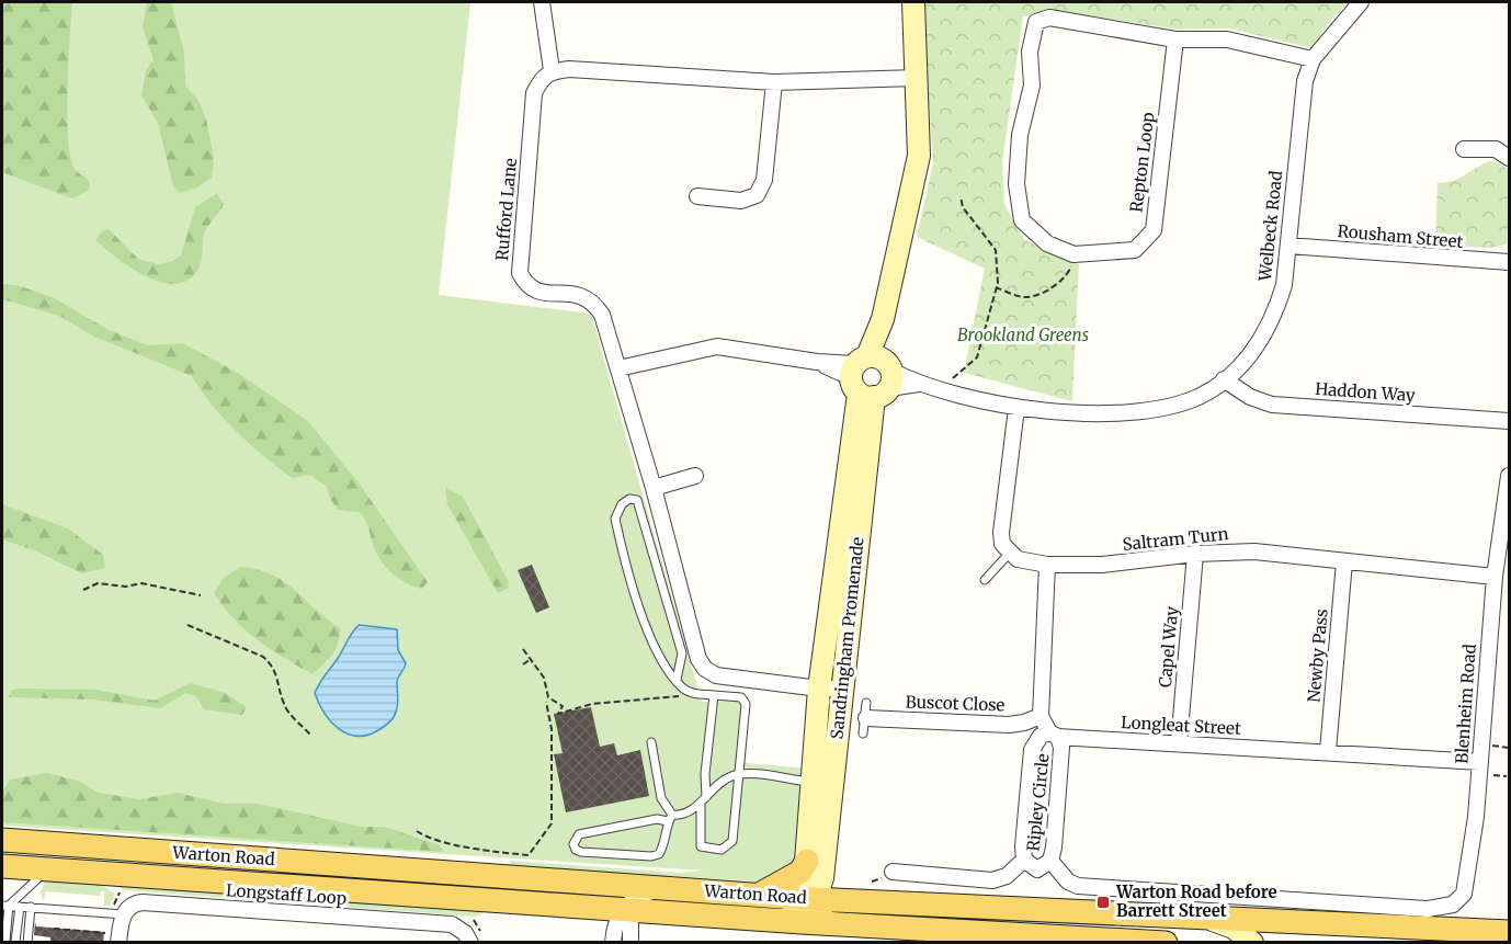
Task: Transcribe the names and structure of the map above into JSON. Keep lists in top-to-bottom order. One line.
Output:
{"streets":{"main road":["Warton Road"],"street":["Repton Loop","Rufford Lane","Welbeck Road","Rousham Street","Haddon Way","Saltram Turn","Sandringham Promenade","Capel Way","Newby Pass","Buscot Close","Blenheim Road","Longleat Street","Ripley Circle","Longstaff Loop"]},"crossings":[["Repton Loop","Welbeck Road"],["Rufford Lane","Welbeck Road"],["Rufford Lane","Sandringham Promenade"],["Welbeck Road","Rousham Street"],["Welbeck Road","Haddon Way"],["Welbeck Road","Sandringham Promenade"],["Saltram Turn","Capel Way"],["Saltram Turn","Newby Pass"],["Saltram Turn","Blenheim Road"],["Sandringham Promenade","Warton Road"],["Capel Way","Longleat Street"],["Newby Pass","Longleat Street"],["Blenheim Road","Longleat Street"],["Blenheim Road","Ripley Circle"],["Longleat Street","Ripley Circle"]],"parks":["Brookland Greens"],"places":{"transit":["Warton Road before Barrett Street"]}}
